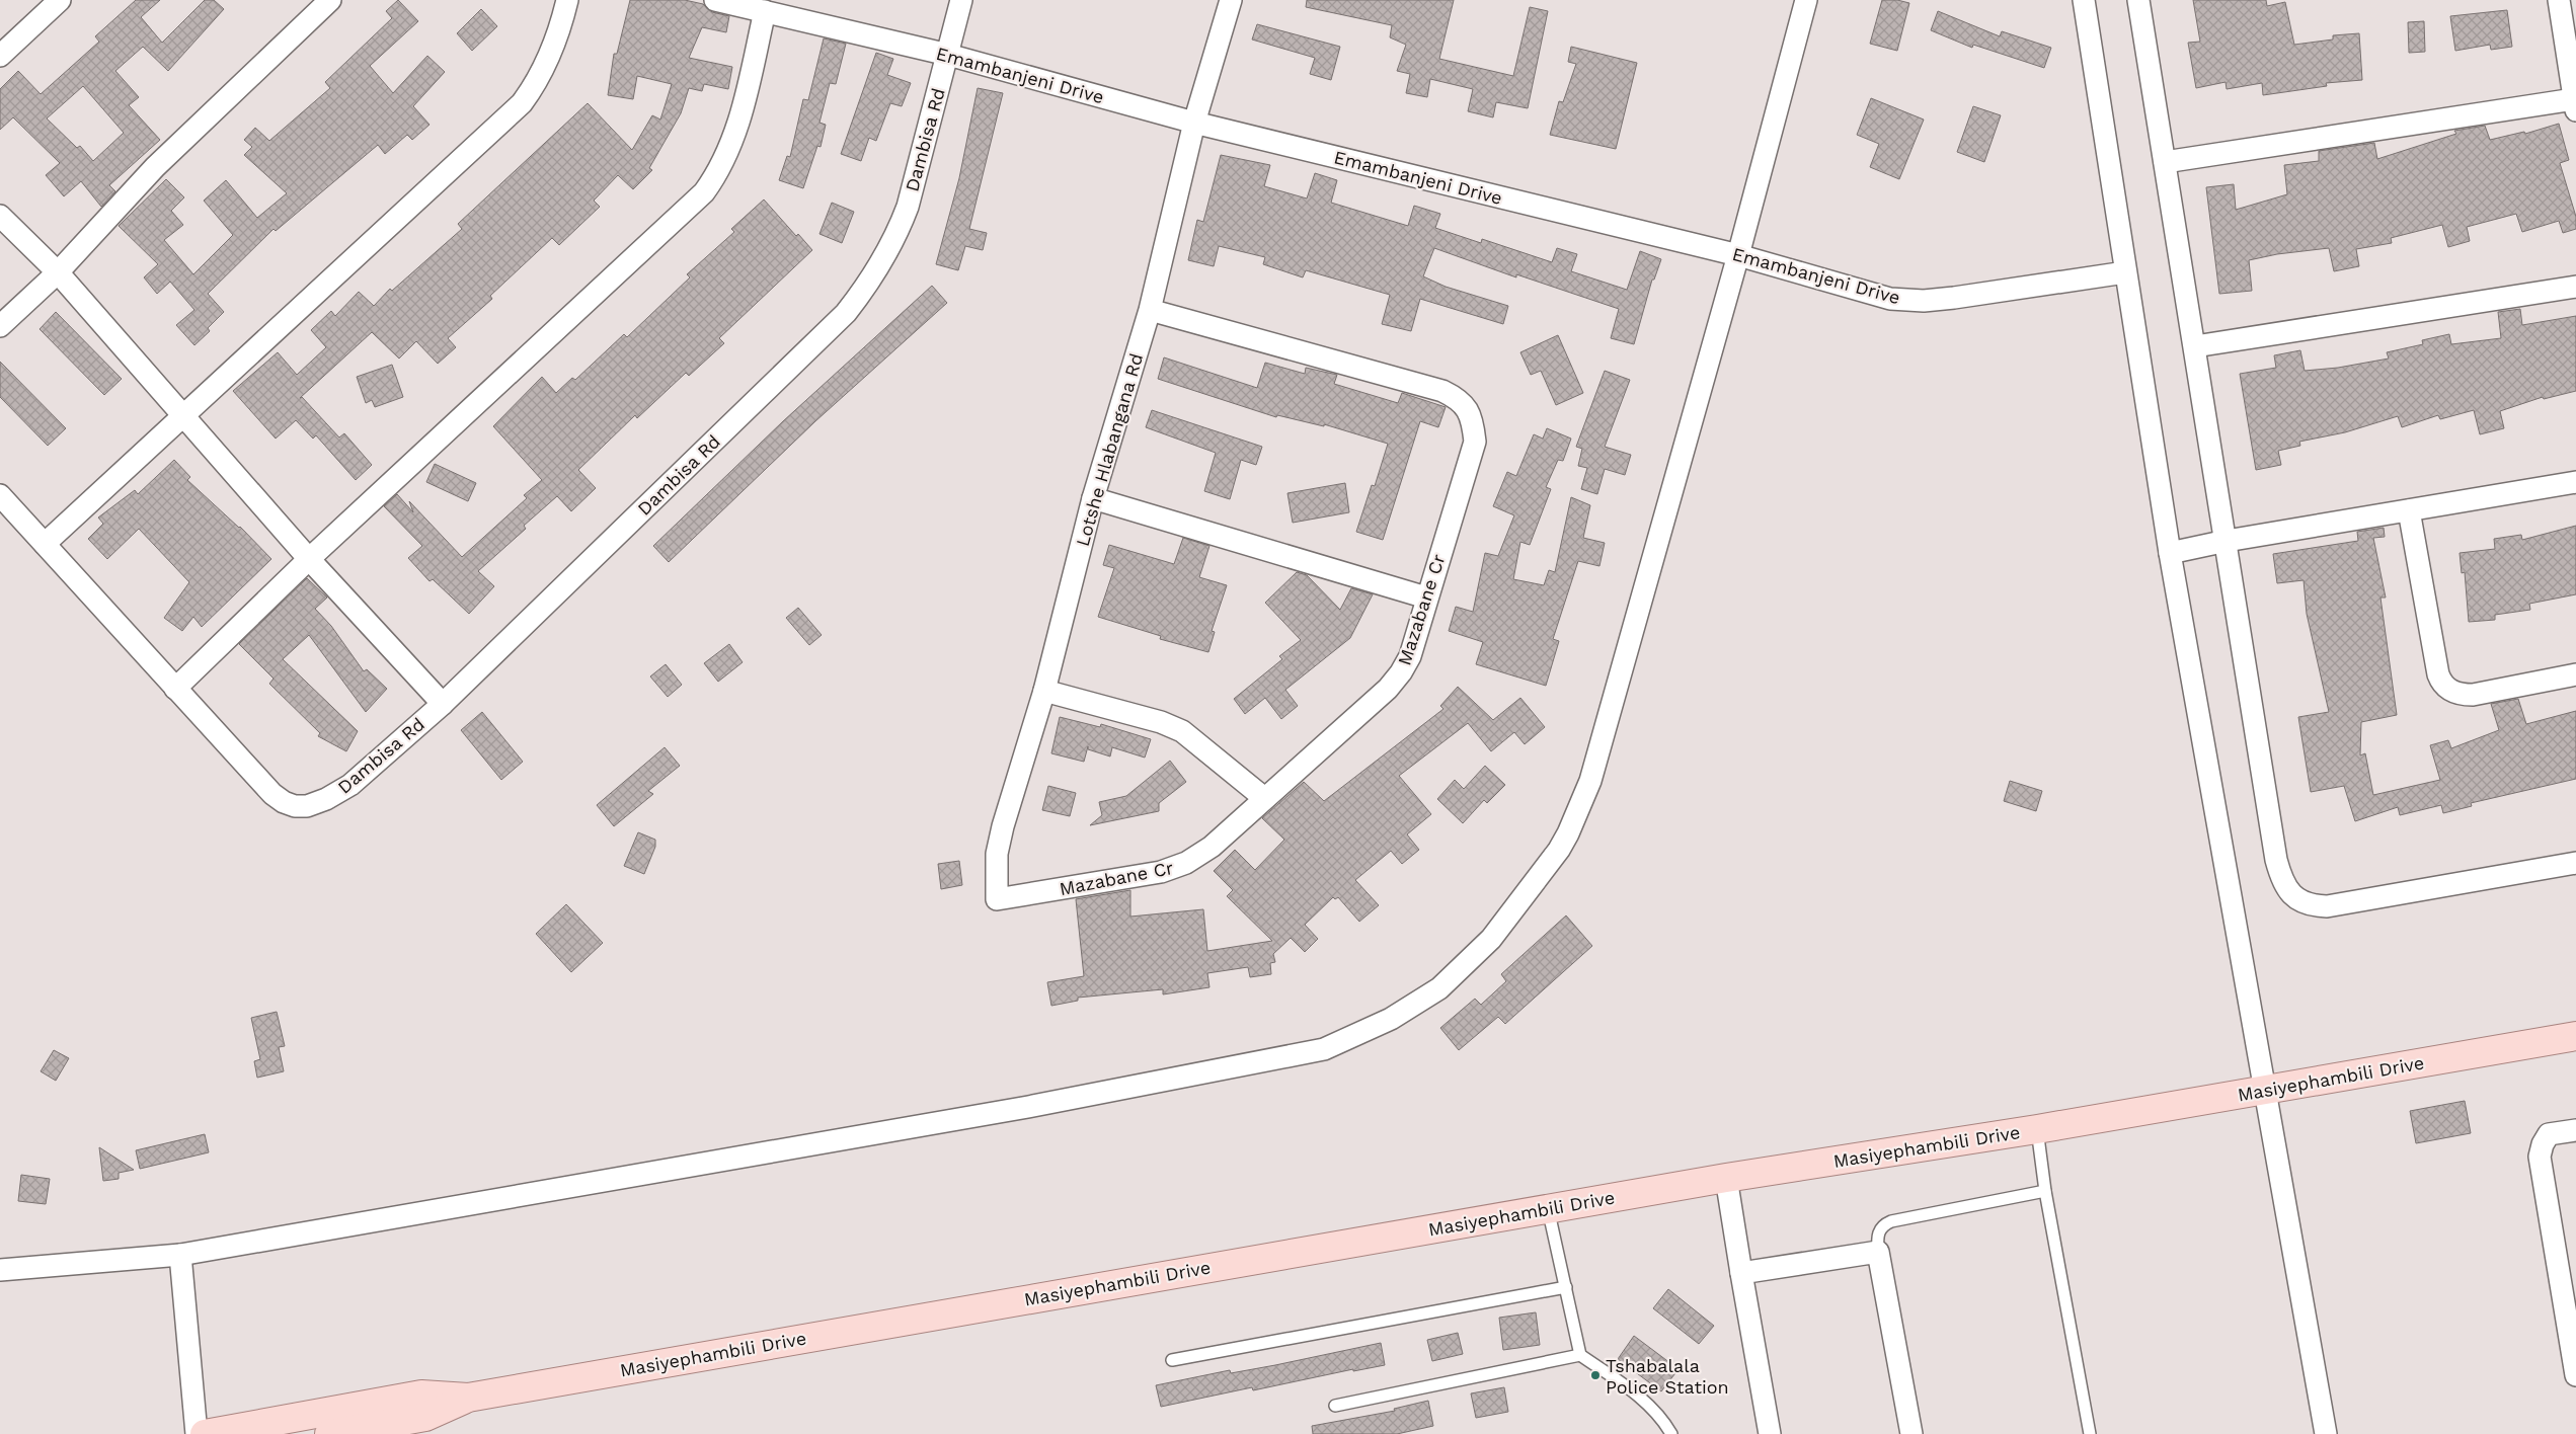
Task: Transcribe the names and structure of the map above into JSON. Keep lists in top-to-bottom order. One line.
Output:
{"streets":{"main road":["Masiyephambili Drive"],"street":["Emambanjeni Drive","Dambisa Rd","Lotshe Hlabangana Rd","Mazabane Cr"]},"crossings":[["Emambanjeni Drive","Dambisa Rd"],["Emambanjeni Drive","Lotshe Hlabangana Rd"],["Lotshe Hlabangana Rd","Mazabane Cr"]],"places":["Tshabalala Police Station"]}
